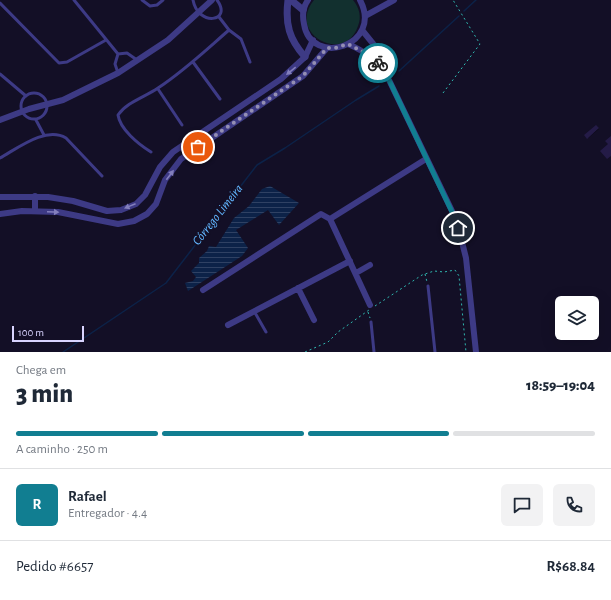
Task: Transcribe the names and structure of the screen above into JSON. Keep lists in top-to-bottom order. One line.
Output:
{"water":["Córrego Limeira"],"scale_bar":"100 m","page":{"scale":"100 m","heading":["3 min","Chega em","18:59–19:04"],"panel":["Rafael","Entregador · 4.4","Pedido #6657","R$68.84"],"bar":"A caminho · 250 m","round":"R"}}
